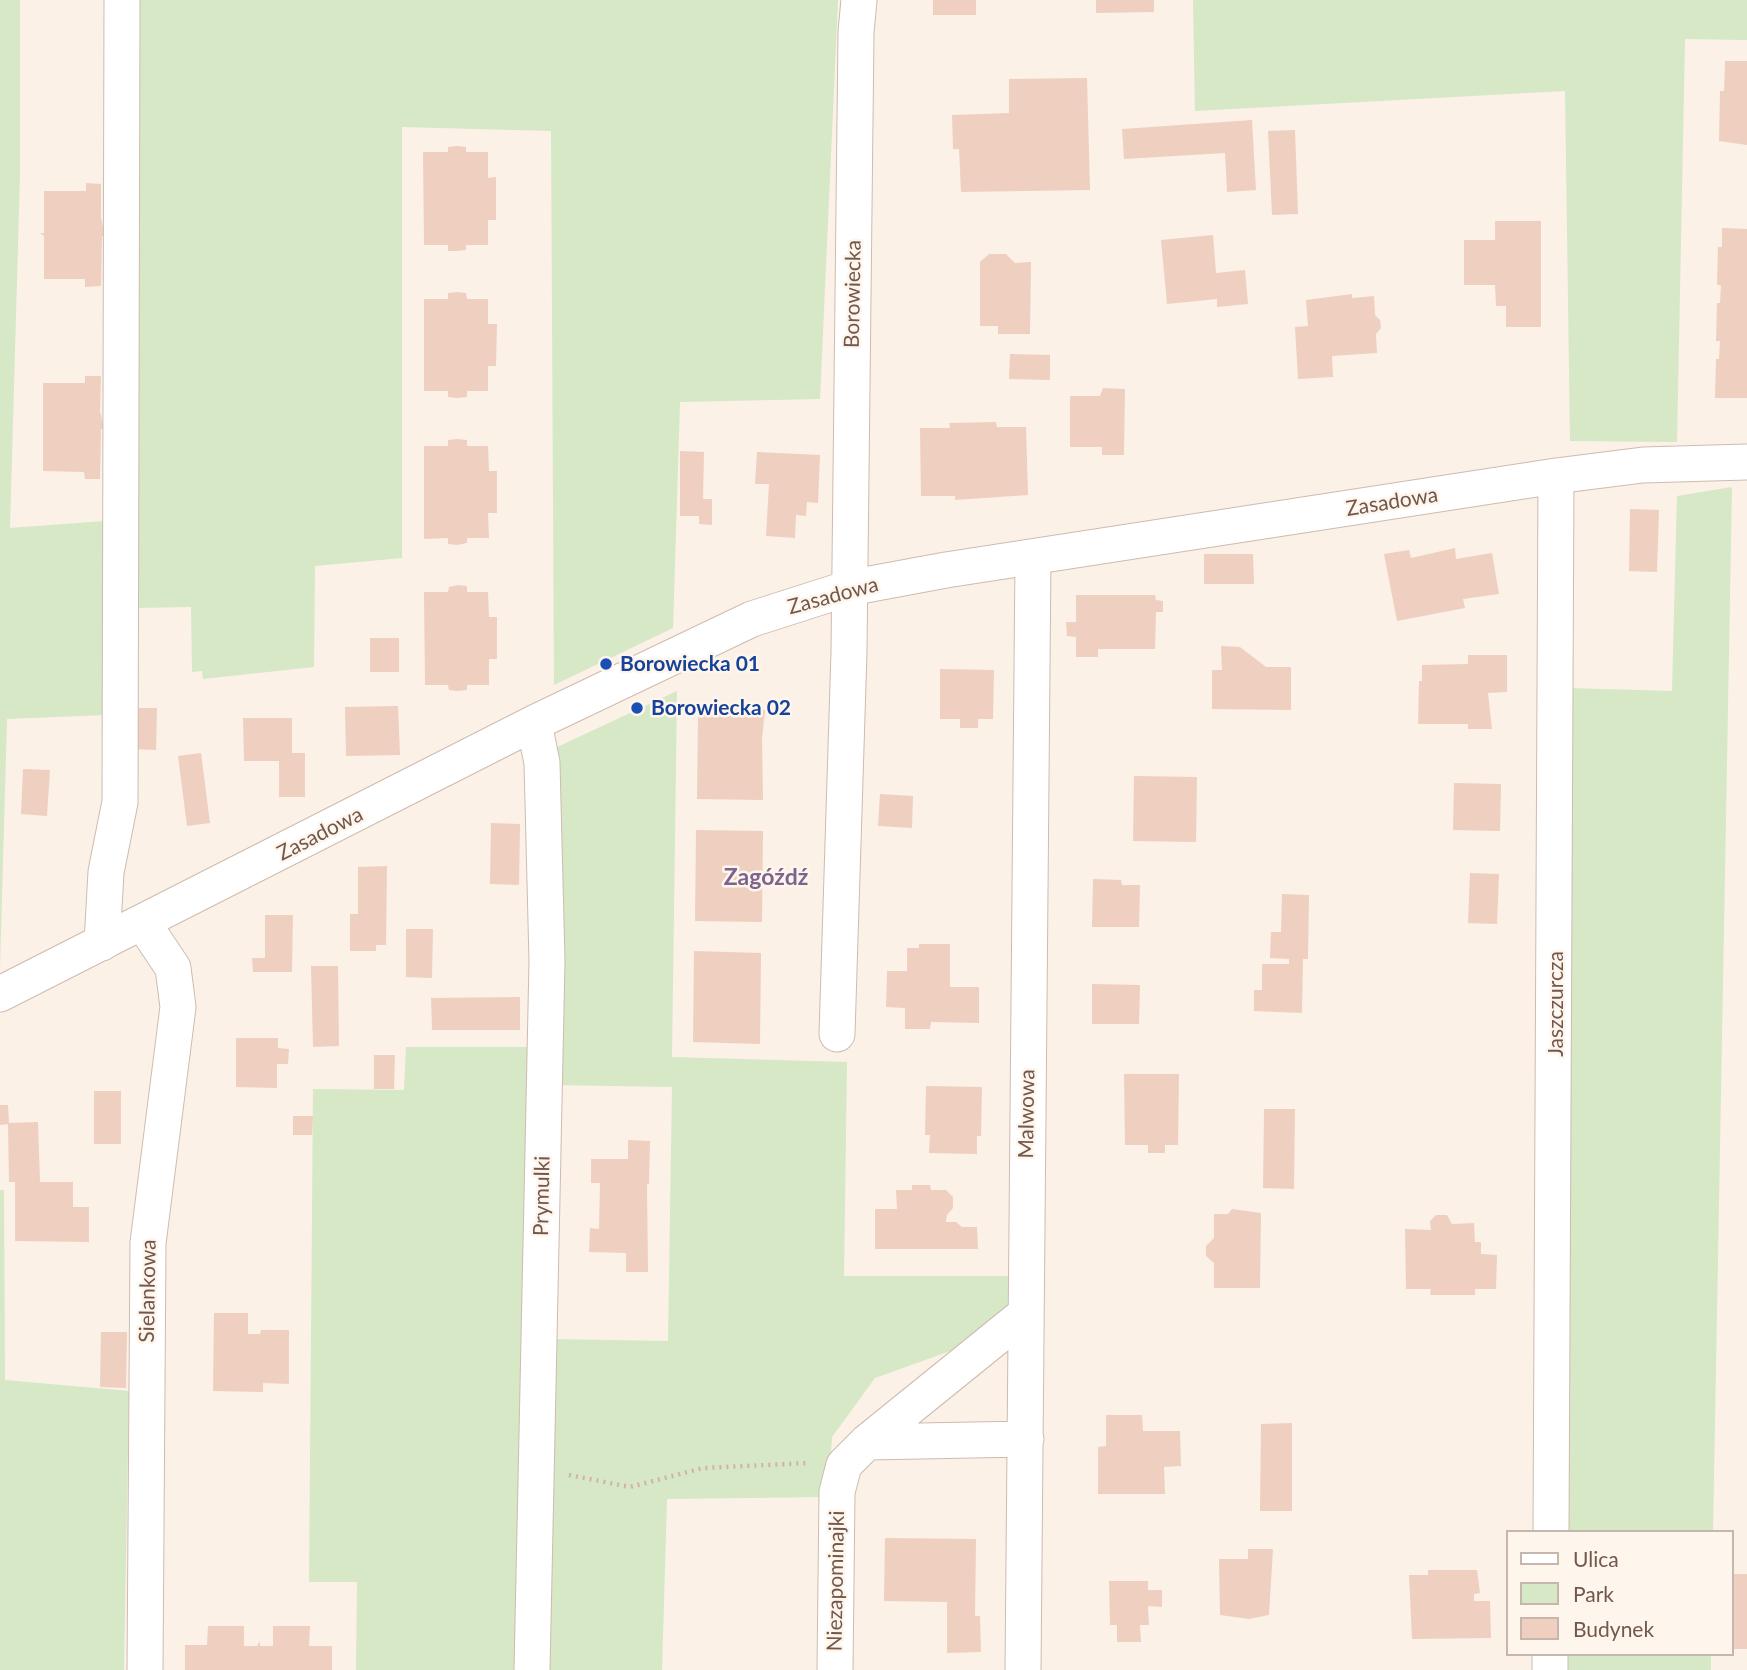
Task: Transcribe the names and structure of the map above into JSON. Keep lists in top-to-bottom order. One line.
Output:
{"streets":{"street":["Borowiecka","Zasadowa","Jaszczurcza","Malwowa","Prymulki","Sielankowa","Niezapominajki"]},"crossings":[["Borowiecka","Zasadowa"],["Zasadowa","Jaszczurcza"],["Zasadowa","Malwowa"],["Zasadowa","Prymulki"],["Zasadowa","Sielankowa"]],"districts":["Zagóźdź"],"places":["Borowiecka 01","Borowiecka 02"],"legend":["Ulica","Park","Budynek"]}
